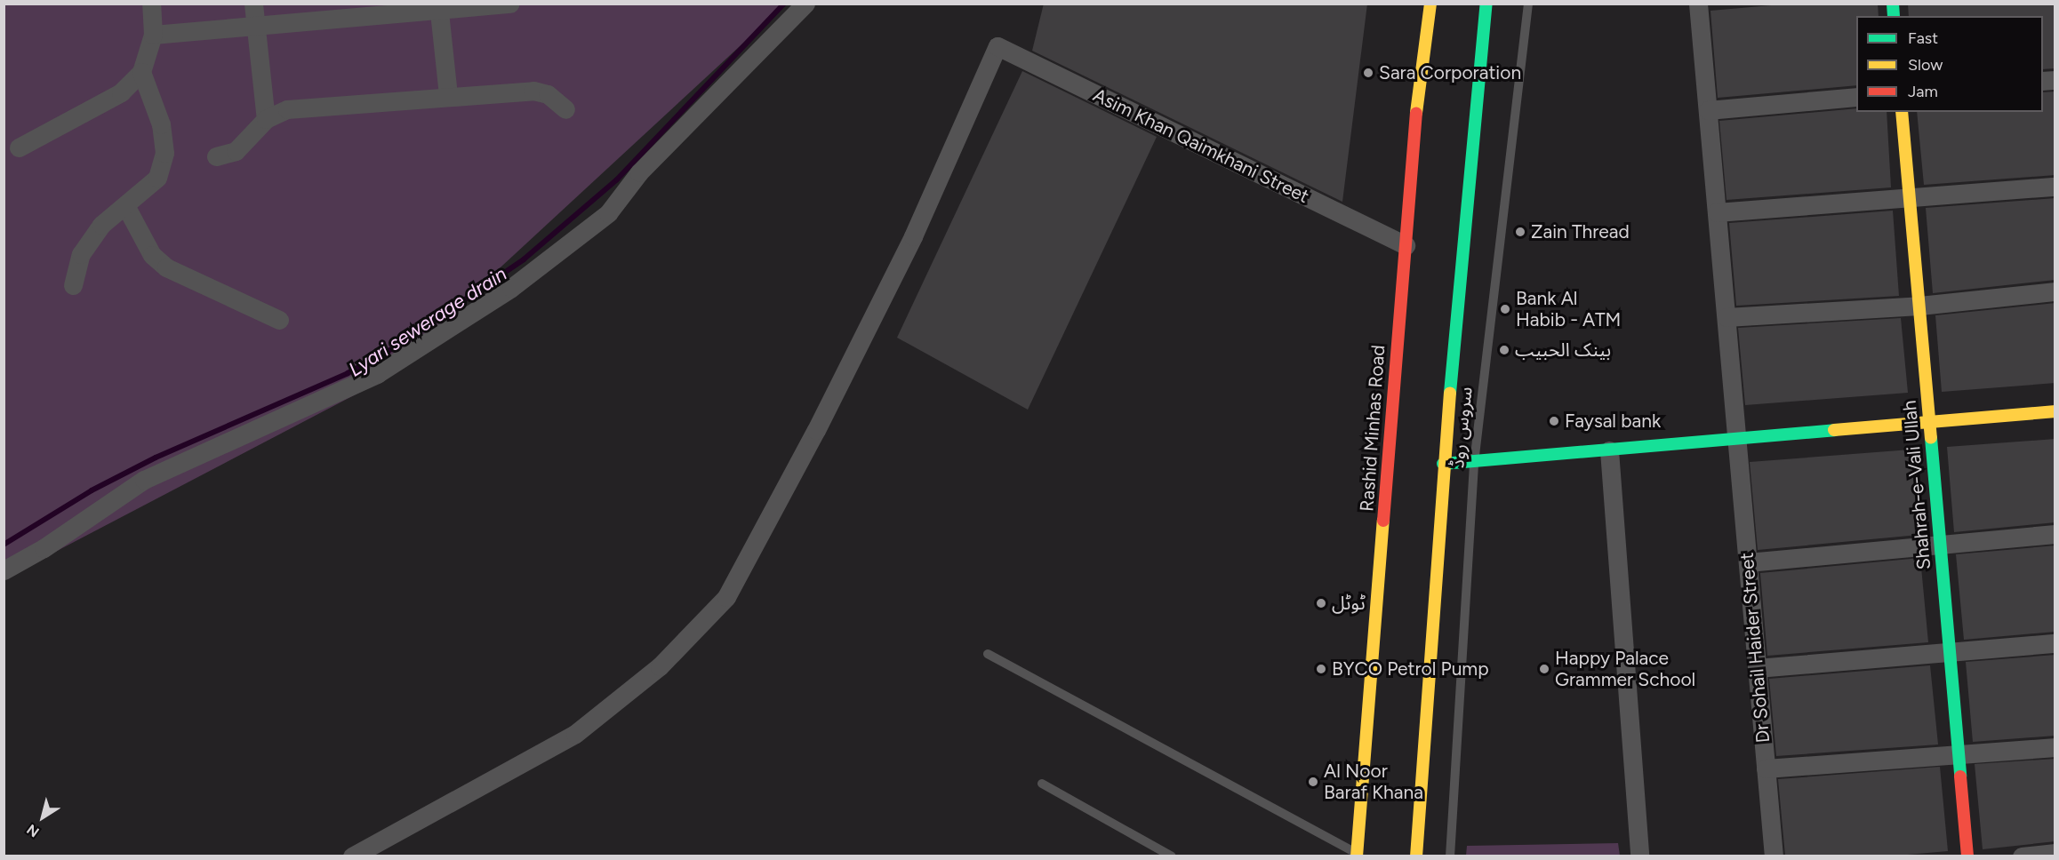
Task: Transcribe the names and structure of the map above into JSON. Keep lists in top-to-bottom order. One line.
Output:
{"streets":{"main road":["Rashid Minhas Road","Shahrah-e-Vali Ullah"],"street":["Asim Khan Qaimkhani Street","Dr Sohail Haider Street"],"lane":["سروس روڈ"]},"crossings":[["Asim Khan Qaimkhani Street","Rashid Minhas Road"]],"water":["Lyari sewerage drain"],"places":["Sara Corporation","Zain Thread","Bank Al Habib - ATM","بينک الحبيب","Faysal bank","ٹوٹل","BYCO Petrol Pump","Happy Palace Grammer School","Al Noor Baraf Khana"],"legend":["Fast","Slow","Jam"],"north":"bottom left"}
